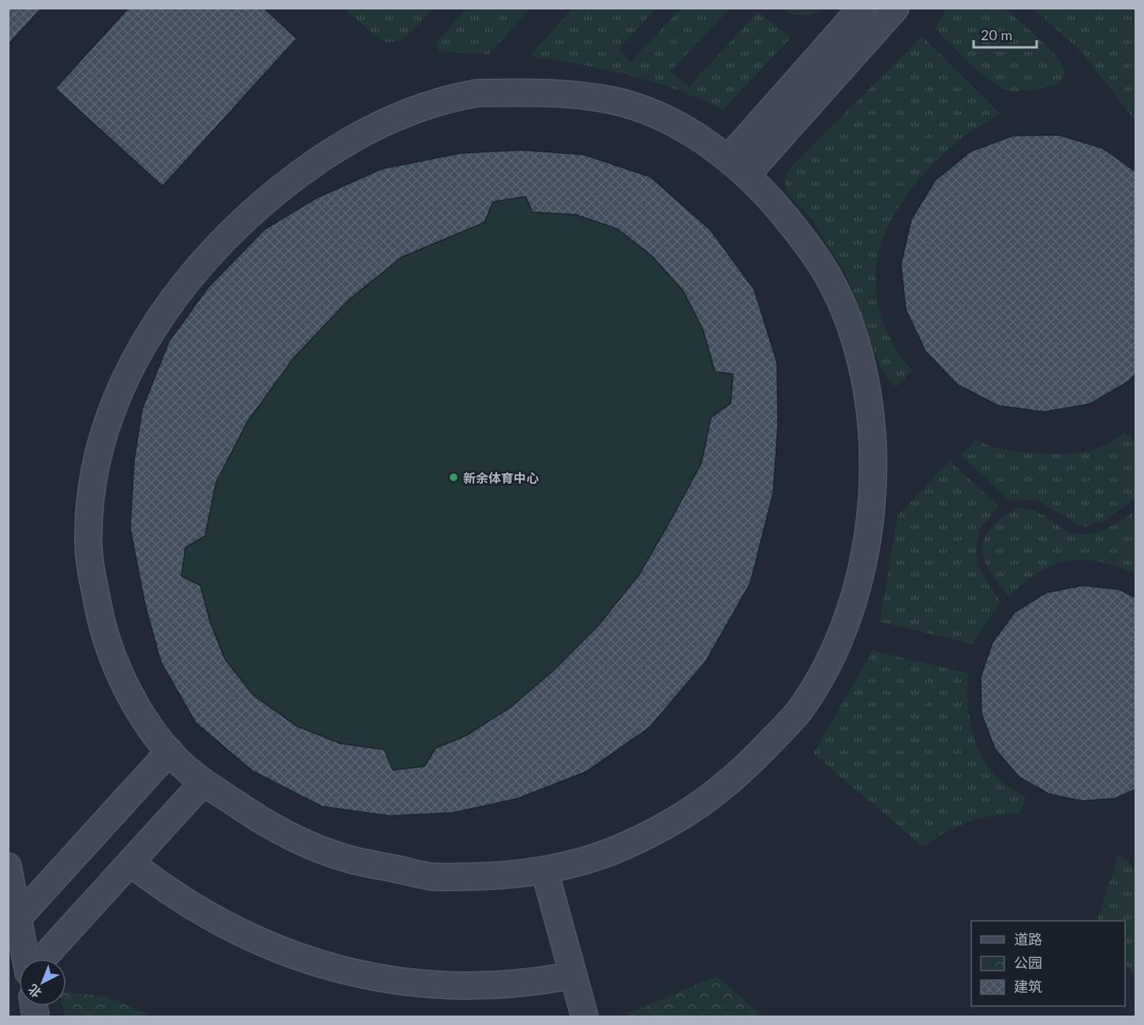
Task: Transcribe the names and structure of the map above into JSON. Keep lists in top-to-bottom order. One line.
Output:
{"places":["新余体育中心"],"legend":["道路","公园","建筑"],"scale_bar":"20 m","north":"bottom left"}
